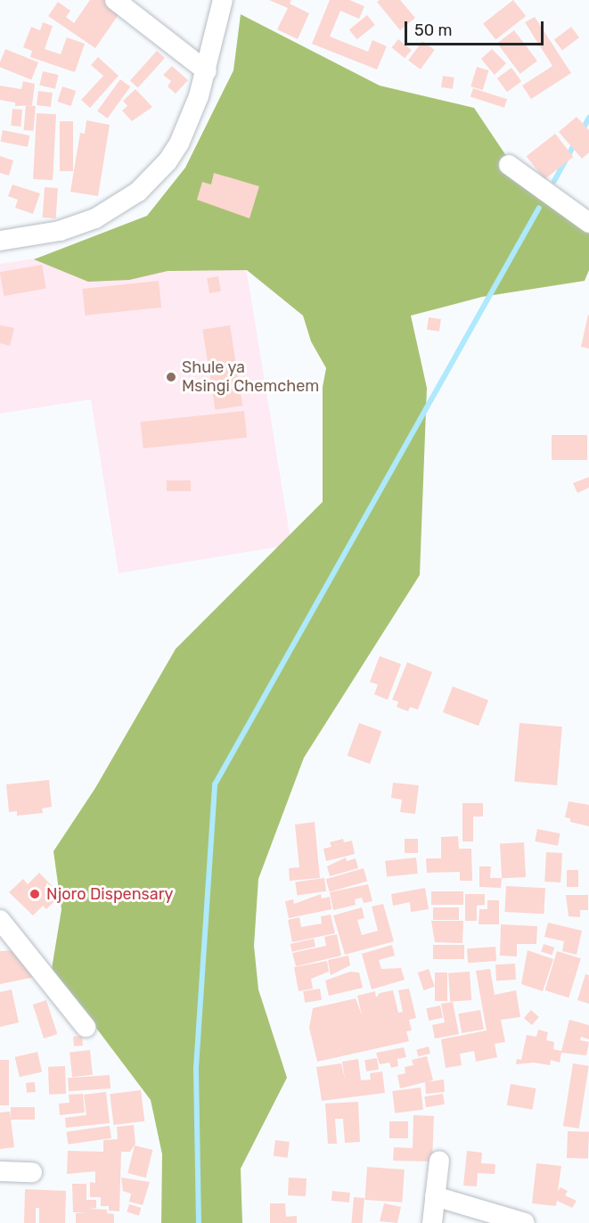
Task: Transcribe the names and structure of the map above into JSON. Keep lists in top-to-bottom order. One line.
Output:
{"places":["Shule ya Msingi Chemchem","Njoro Dispensary"],"scale_bar":"50 m"}
